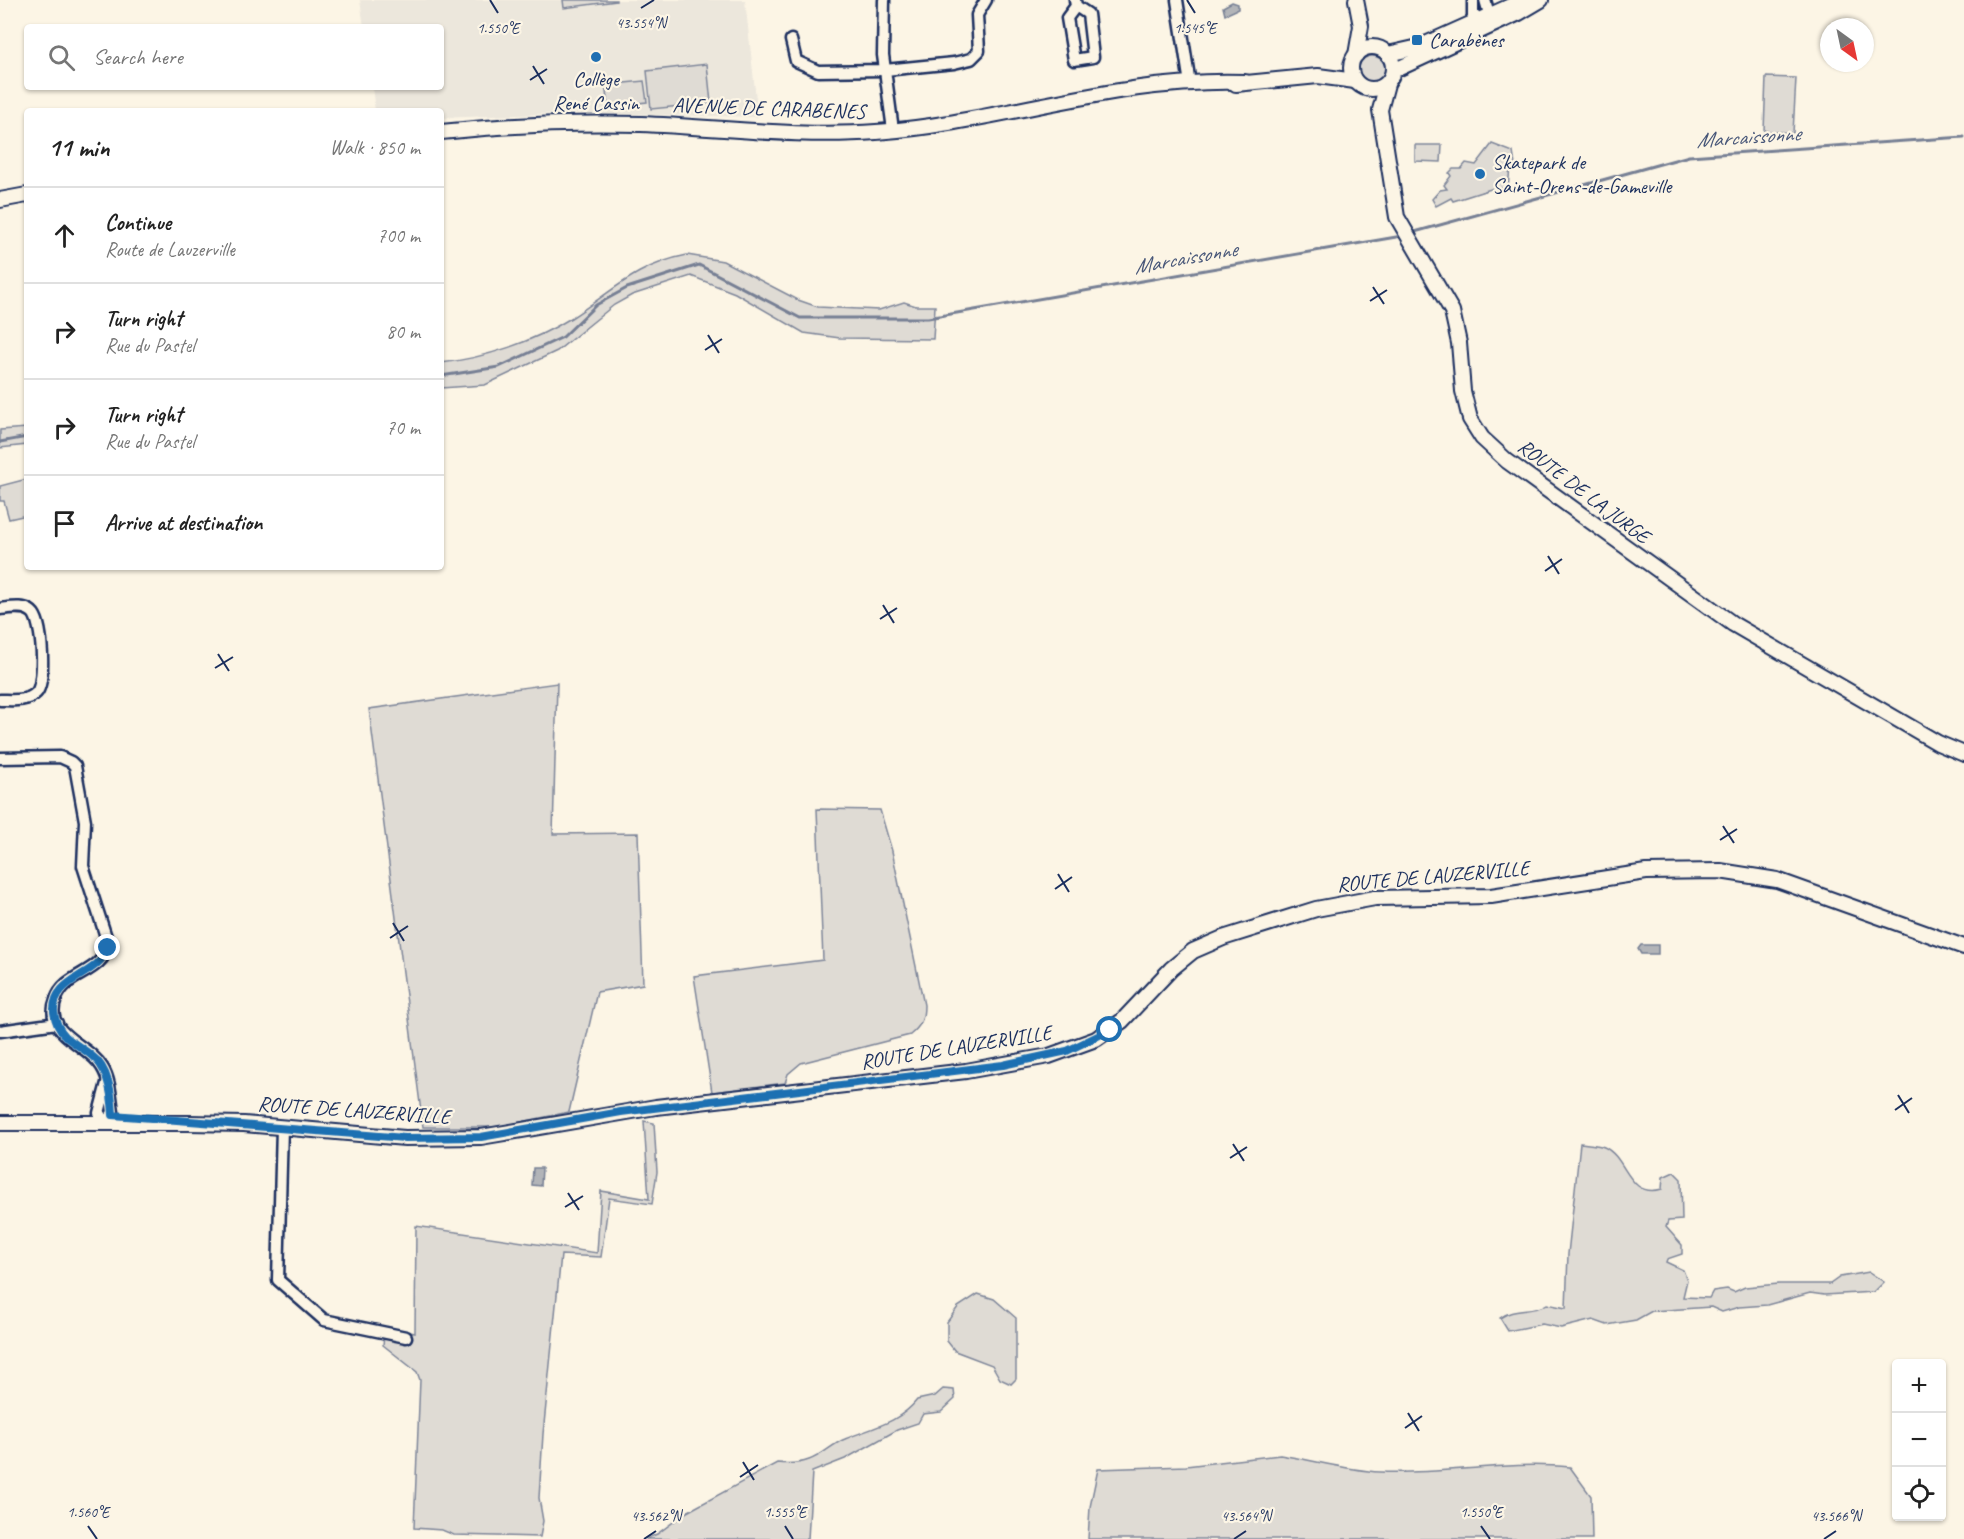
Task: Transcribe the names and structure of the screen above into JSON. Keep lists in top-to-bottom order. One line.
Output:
{"streets":{"street":["AVENUE DE CARABENES","ROUTE DE LA JURGE","ROUTE DE LAUZERVILLE"]},"crossings":[["AVENUE DE CARABENES","ROUTE DE LA JURGE"]],"water":["Marcaissonne"],"places":{"transit":["Carabènes"],"other":["Collège René Cassin","Skatepark de Saint-Orens-de-Gameville"]},"north":"bottom right","page":{"search":"Search here","heading":["11 min","Walk · 850 m"],"list":[["Continue","Route de Lauzerville","700 m"],["Turn right","Rue du Pastel","80 m"],["Turn right","Rue du Pastel","70 m"],"Arrive at destination"],"map_buttons":["+","−"]},"coordinates":["43.554°N","1.550°E","1.545°E","1.560°E","1.555°E","43.562°N","43.564°N","43.566°N"]}
